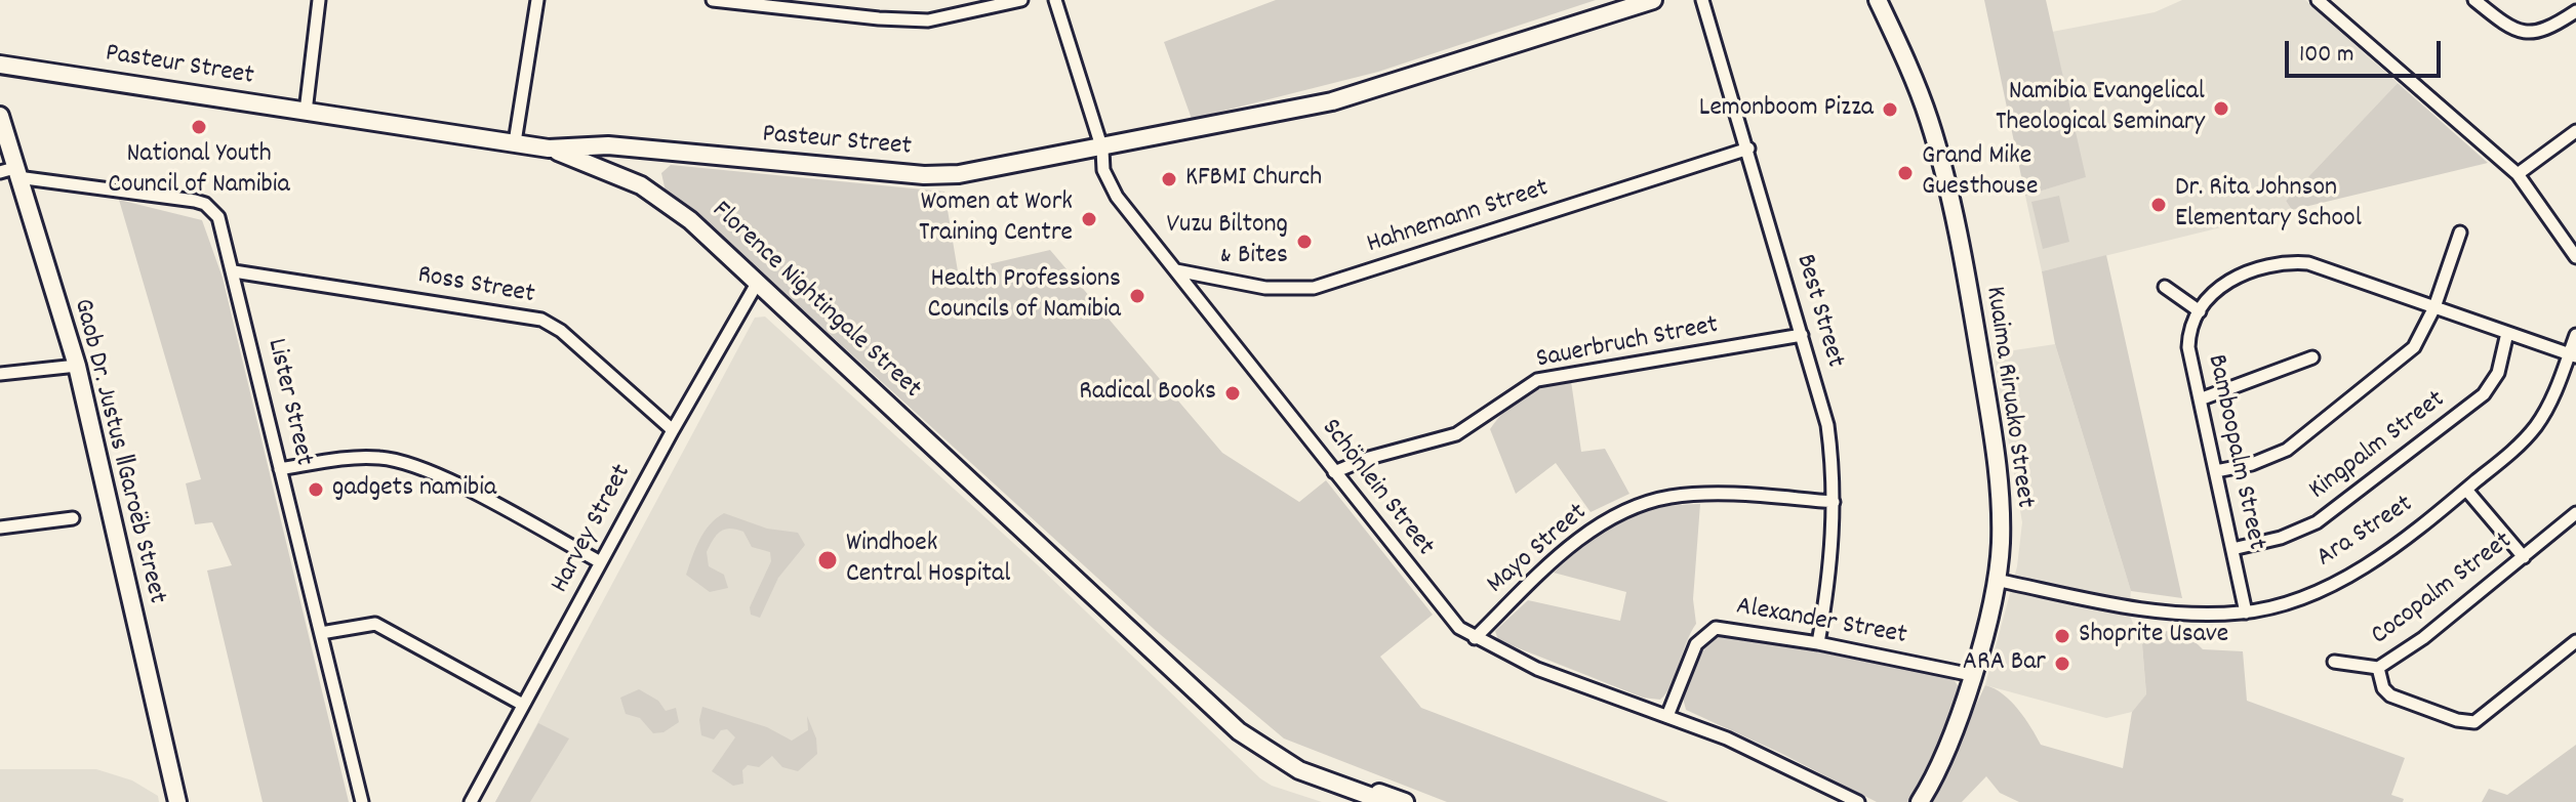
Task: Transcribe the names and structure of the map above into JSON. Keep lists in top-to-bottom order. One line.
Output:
{"streets":{"main road":["Pasteur Street","Florence Nightingale Street","Kuaima Riruako Street","Gaob Dr. Justus ǁGaroëb Street"],"street":["Hahnemann Street","Ross Street","Best Street","Sauerbruch Street","Lister Street","Kingpalm Street","Bamboopalm Street","Schönlein Street","Harvey Street","Ara Street","Mayo Street","Cocopalm Street","Alexander Street"]},"crossings":[["Pasteur Street","Florence Nightingale Street"],["Pasteur Street","Schönlein Street"],["Hahnemann Street","Best Street"],["Hahnemann Street","Schönlein Street"],["Ross Street","Lister Street"],["Ross Street","Harvey Street"],["Florence Nightingale Street","Harvey Street"],["Best Street","Sauerbruch Street"],["Best Street","Mayo Street"],["Best Street","Alexander Street"],["Sauerbruch Street","Schönlein Street"],["Kuaima Riruako Street","Ara Street"],["Kuaima Riruako Street","Alexander Street"],["Lister Street","Gaob Dr. Justus ǁGaroëb Street"],["Kingpalm Street","Bamboopalm Street"],["Bamboopalm Street","Ara Street"],["Schönlein Street","Mayo Street"],["Schönlein Street","Alexander Street"]],"places":["Namibia Evangelical Theological Seminary","Lemonboom Pizza","National Youth Council of Namibia","Grand Mike Guesthouse","KFBMI Church","Dr. Rita Johnson Elementary School","Women at Work Training Centre","Vuzu Biltong & Bites","Health Professions Councils of Namibia","Radical Books","gadgets namibia","Windhoek Central Hospital","Shoprite Usave","ARA Bar"],"scale_bar":"100 m"}
